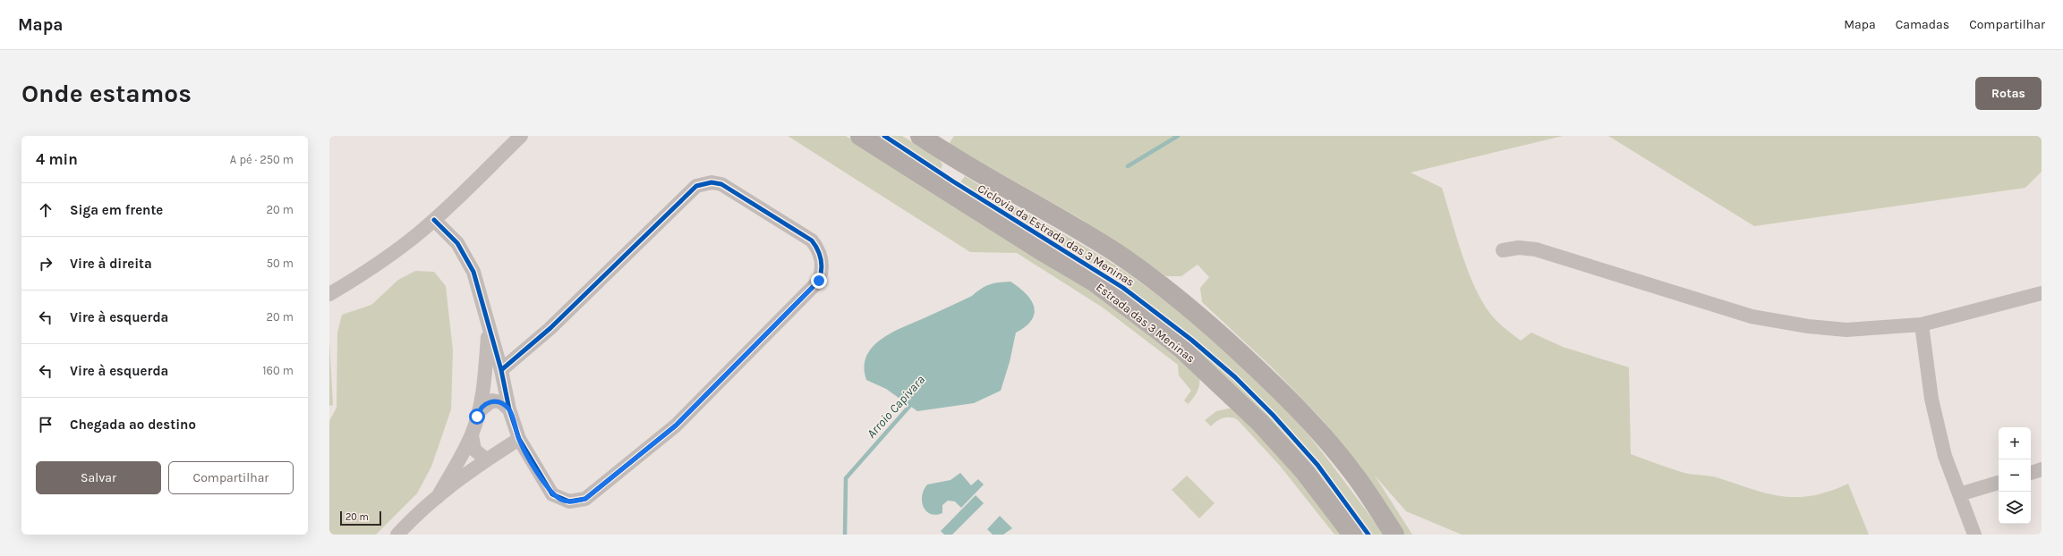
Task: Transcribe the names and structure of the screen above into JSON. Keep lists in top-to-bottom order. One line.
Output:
{"streets":{"main road":["Estrada das 3 Meninas"],"cycle path":["Ciclovia da Estrada das 3 Meninas"]},"water":["Arroio Capivara"],"scale_bar":"20 m","page":{"header":"Mapa","nav":["Mapa","Camadas","Compartilhar"],"buttons":["Rotas",["Salvar","Compartilhar"]],"title":"Onde estamos","heading":["4 min","A pé · 250 m"],"list":[["Siga em frente","20 m"],["Vire à direita","50 m"],["Vire à esquerda","20 m"],["Vire à esquerda","160 m"],"Chegada ao destino"],"map_buttons":["+","−"],"scale":"20 m"}}
